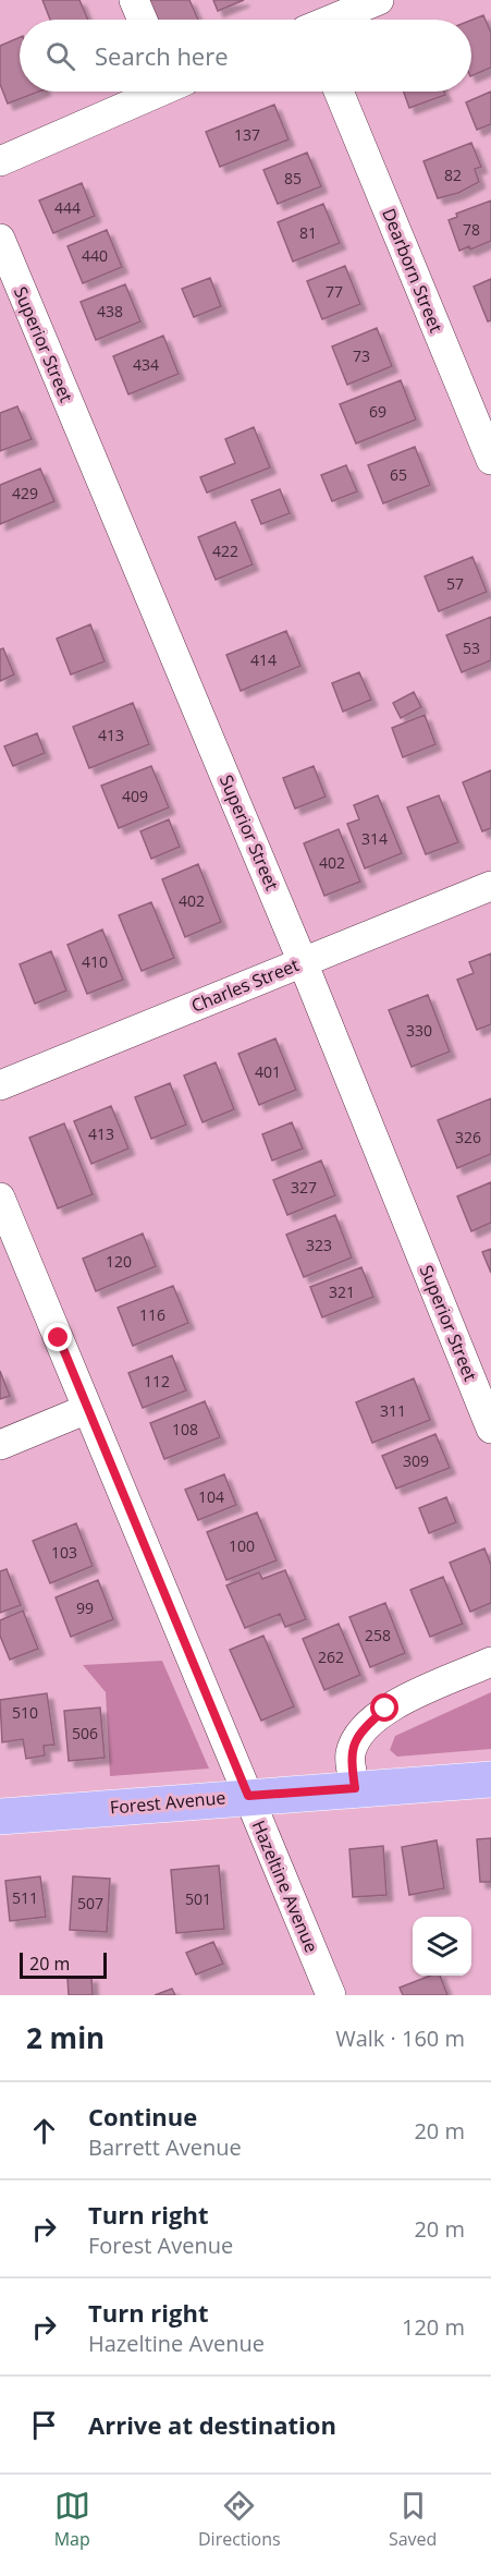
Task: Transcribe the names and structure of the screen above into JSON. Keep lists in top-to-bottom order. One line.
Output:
{"streets":{"main road":["Forest Avenue"],"street":["Dearborn Street","Superior Street","Charles Street","Hazeltine Avenue"]},"crossings":[["Superior Street","Charles Street"],["Forest Avenue","Hazeltine Avenue"]],"house_numbers":["137","82","85","444","78","81","440","77","438","73","434","69","65","429","422","57","53","414","413","409","314","402","402","410","330","401","413","326","327","323","120","321","116","112","311","108","309","104","100","103","99","258","262","510","506","511","501","507"],"scale_bar":"20 m","page":{"search":"Search here","scale":"20 m","heading":["2 min","Walk · 160 m"],"list":[["Continue","Barrett Avenue","20 m"],["Turn right","Forest Avenue","20 m"],["Turn right","Hazeltine Avenue","120 m"],"Arrive at destination"],"nav":["Map","Directions","Saved"]}}
